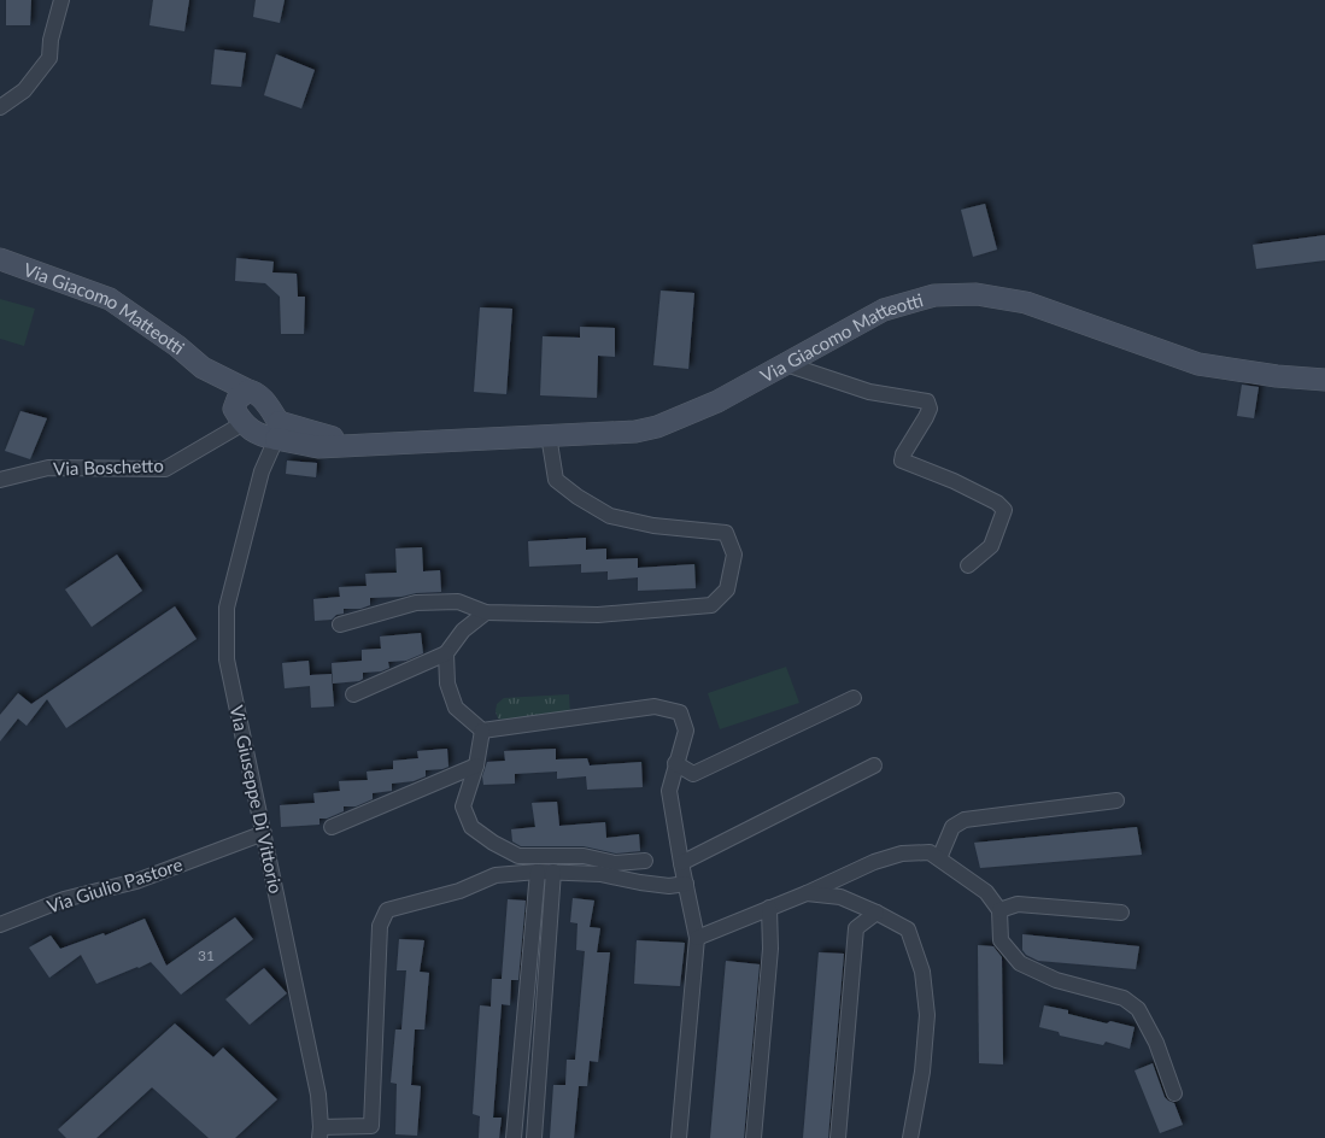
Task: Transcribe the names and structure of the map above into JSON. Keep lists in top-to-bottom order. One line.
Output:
{"streets":{"street":["Via Giacomo Matteotti","Via Boschetto","Via Giuseppe Di Vittorio","Via Giulio Pastore"]},"crossings":[["Via Giacomo Matteotti","Via Boschetto"],["Via Giacomo Matteotti","Via Giuseppe Di Vittorio"],["Via Boschetto","Via Giuseppe Di Vittorio"],["Via Giuseppe Di Vittorio","Via Giulio Pastore"]],"house_numbers":["31"]}
